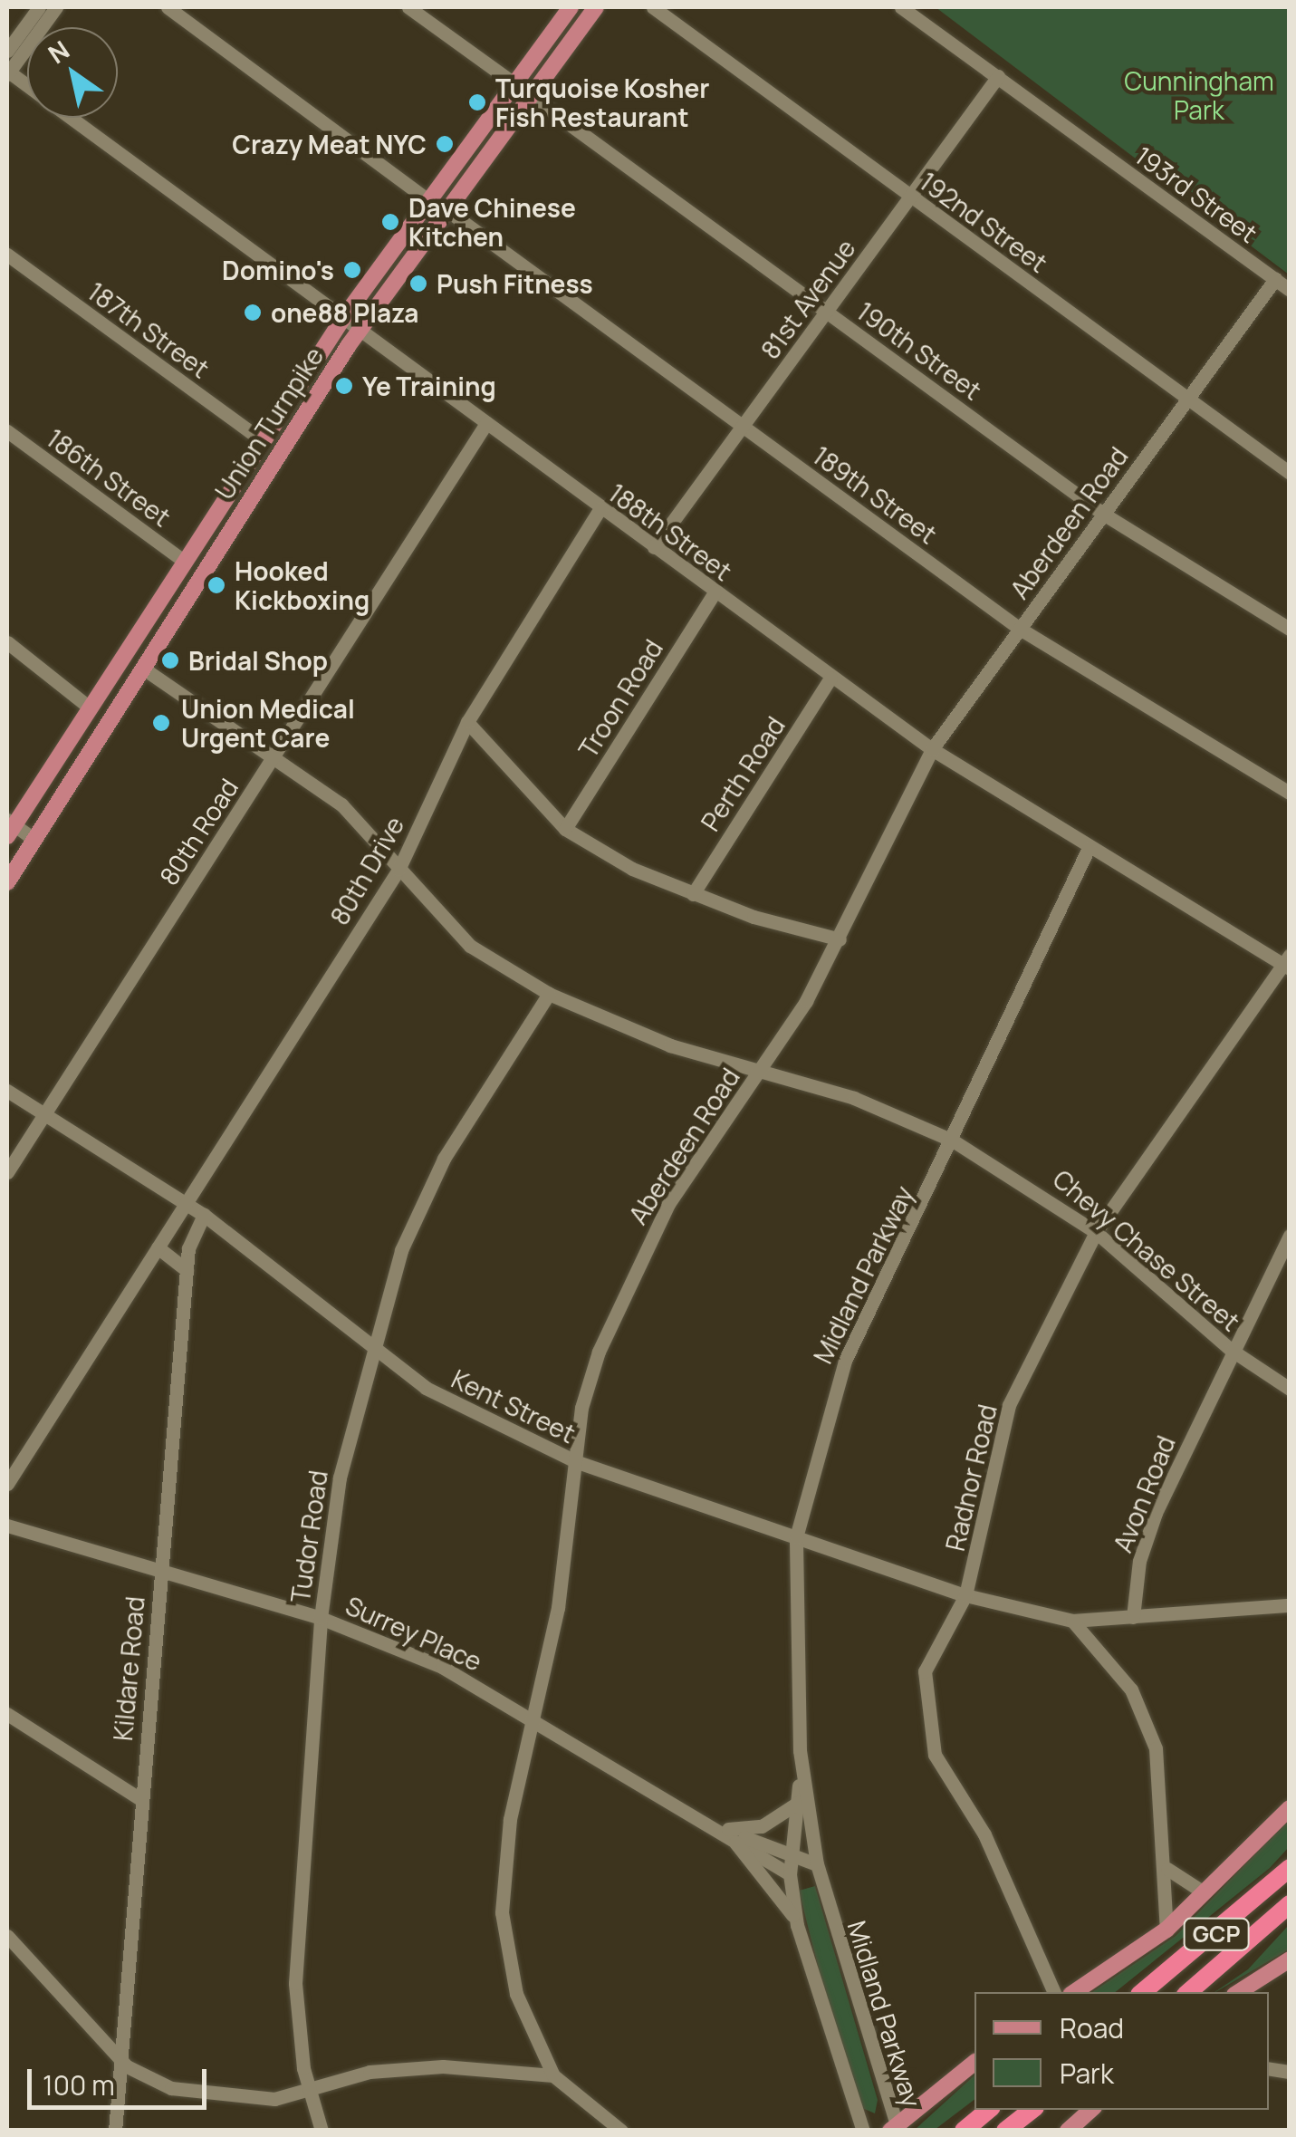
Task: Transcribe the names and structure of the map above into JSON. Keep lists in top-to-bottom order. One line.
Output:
{"streets":{"highway":["GCP"],"main road":["Union Turnpike"],"street":["193rd Street","192nd Street","81st Avenue","187th Street","190th Street","186th Street","189th Street","Aberdeen Road","188th Street","Troon Road","Perth Road","80th Road","80th Drive","Chevy Chase Street","Midland Parkway","Kent Street","Radnor Road","Avon Road","Tudor Road","Surrey Place","Kildare Road"]},"crossings":[["193rd Street","81st Avenue"],["193rd Street","Aberdeen Road"],["192nd Street","81st Avenue"],["192nd Street","Aberdeen Road"],["81st Avenue","190th Street"],["81st Avenue","189th Street"],["81st Avenue","188th Street"],["187th Street","Union Turnpike"],["190th Street","Union Turnpike"],["190th Street","Aberdeen Road"],["Union Turnpike","186th Street"],["Union Turnpike","189th Street"],["Union Turnpike","188th Street"],["Union Turnpike","Chevy Chase Street"],["189th Street","Aberdeen Road"],["Aberdeen Road","188th Street"],["Aberdeen Road","Chevy Chase Street"],["Aberdeen Road","Kent Street"],["Aberdeen Road","Surrey Place"],["188th Street","Troon Road"],["188th Street","Perth Road"],["188th Street","80th Road"],["188th Street","80th Drive"],["188th Street","Midland Parkway"],["188th Street","Radnor Road"],["80th Road","Chevy Chase Street"],["80th Road","Kent Street"],["80th Drive","Chevy Chase Street"],["80th Drive","Kent Street"],["Chevy Chase Street","Midland Parkway"],["Chevy Chase Street","Radnor Road"],["Chevy Chase Street","Avon Road"],["Chevy Chase Street","Tudor Road"],["Midland Parkway","Kent Street"],["Midland Parkway","Surrey Place"],["Kent Street","Radnor Road"],["Kent Street","Tudor Road"],["Kent Street","Kildare Road"],["Tudor Road","Surrey Place"],["Surrey Place","Kildare Road"]],"parks":["Cunningham Park"],"places":["Turquoise Kosher Fish Restaurant","Crazy Meat NYC","Dave Chinese Kitchen","Domino's","Push Fitness","one88 Plaza","Ye Training","Hooked Kickboxing","Bridal Shop","Union Medical Urgent Care"],"legend":["Road","Park"],"scale_bar":"100 m","north":"top left"}
